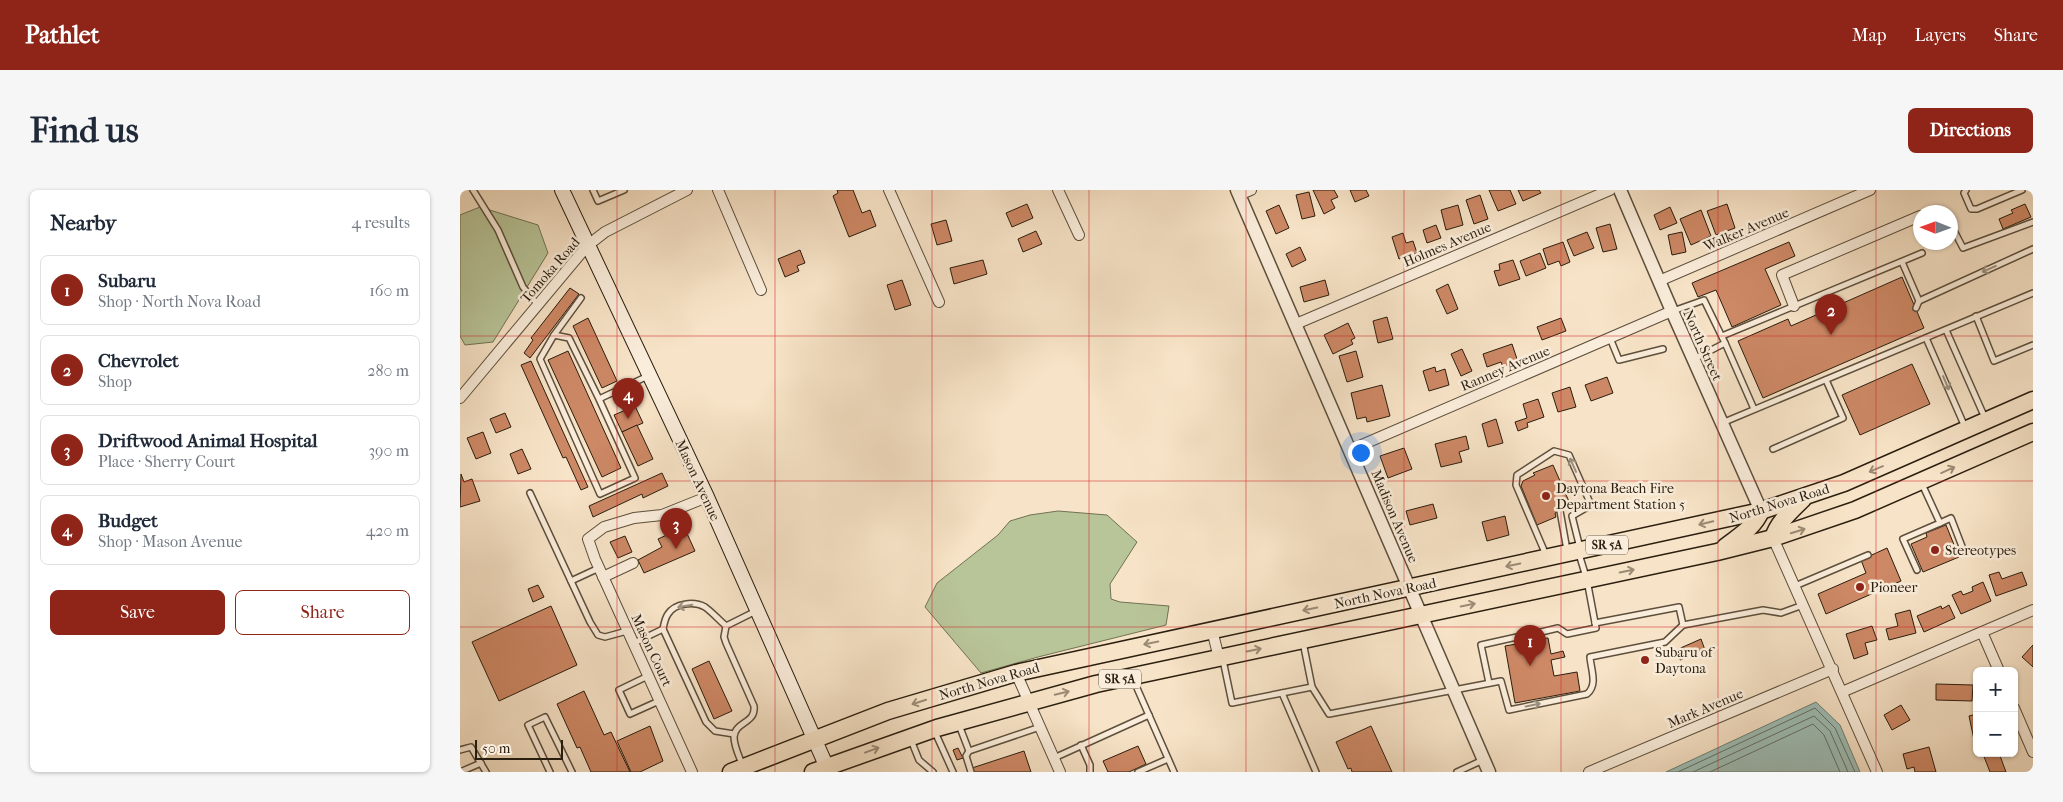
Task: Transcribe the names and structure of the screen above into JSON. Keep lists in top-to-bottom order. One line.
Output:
{"streets":{"main road":["Mason Avenue","North Nova Road","SR 5A"],"street":["Walker Avenue","Holmes Avenue","Tomoka Road","North Street","Ranney Avenue","Madison Avenue","Mason Court","Mark Avenue"]},"crossings":[["Walker Avenue","North Street"],["Holmes Avenue","Madison Avenue"],["Tomoka Road","Mason Avenue"],["North Street","Ranney Avenue"],["North Street","North Nova Road"],["Ranney Avenue","Madison Avenue"],["Mason Avenue","North Nova Road"],["Mason Avenue","Mason Court"],["North Nova Road","Madison Avenue"]],"places":["Daytona Beach Fire Department Station 5","Stereotypes","Pioneer","Subaru of Daytona"],"scale_bar":"50 m","north":"left","page":{"header":"Pathlet","nav":["Map","Layers","Share"],"buttons":["Directions",["Save","Share"]],"title":"Find us","heading":["Nearby","4 results"],"list":[{"mark":"1","name":"Subaru","note":"Shop · North Nova Road","value":"160 m"},{"mark":"2","name":"Chevrolet","note":"Shop","value":"280 m"},{"mark":"3","name":"Driftwood Animal Hospital","note":"Place · Sherry Court","value":"390 m"},{"mark":"4","name":"Budget","note":"Shop · Mason Avenue","value":"420 m"}],"pins":["2","4","3","1"],"map_buttons":["+","−"],"scale":"50 m"}}
